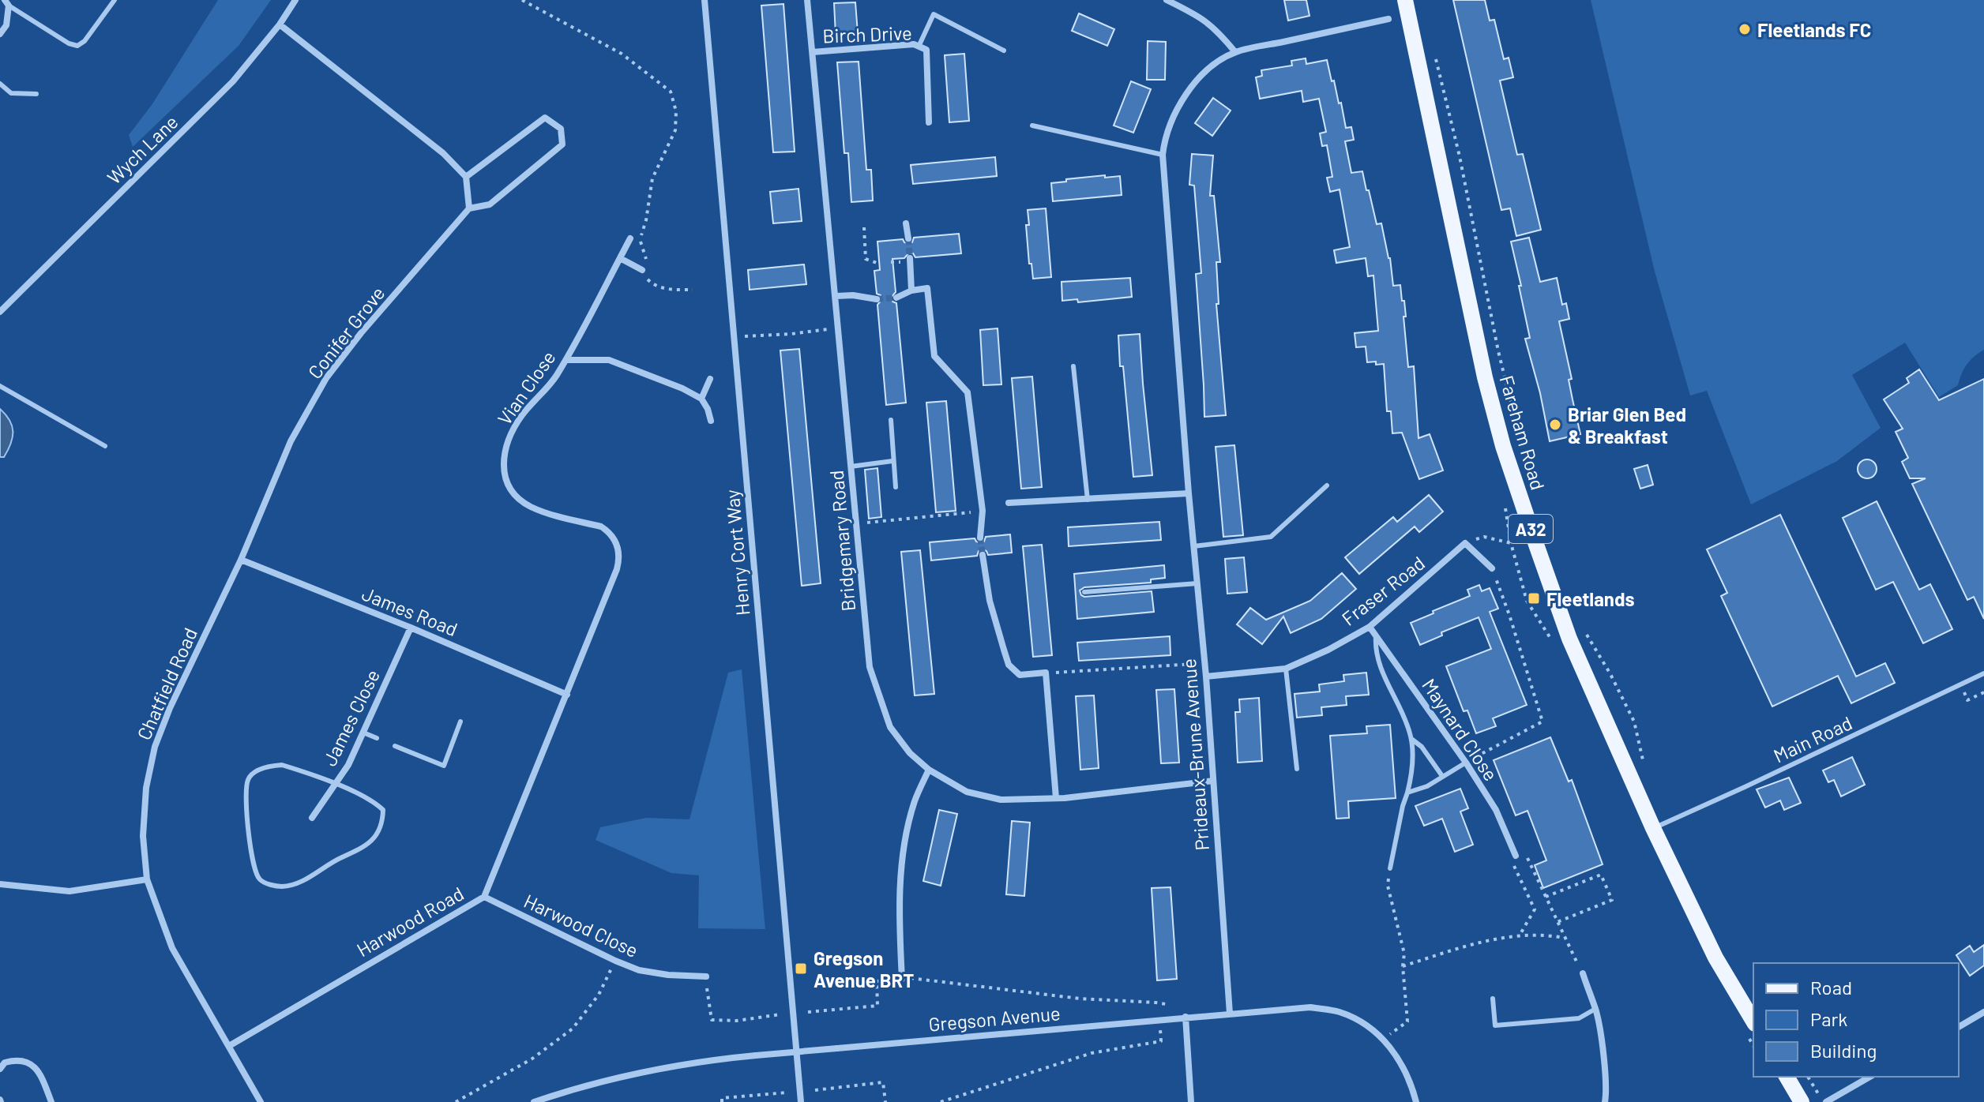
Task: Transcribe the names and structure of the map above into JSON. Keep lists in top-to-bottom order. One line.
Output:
{"streets":{"main road":["Fareham Road","A32"],"street":["Birch Drive","Wych Lane","Conifer Grove","Vian Close","Bridgemary Road","Henry Cort Way","Fraser Road","James Road","Chatfield Road","James Close","Maynard Close","Prideaux-Brune Avenue","Harwood Road","Harwood Close","Gregson Avenue"],"lane":["Main Road"]},"crossings":[["Birch Drive","Bridgemary Road"],["Conifer Grove","James Road"],["Conifer Grove","Chatfield Road"],["Vian Close","James Road"],["Vian Close","Harwood Road"],["Fareham Road","Main Road"],["Bridgemary Road","Prideaux-Brune Avenue"],["Fraser Road","Maynard Close"],["Fraser Road","Prideaux-Brune Avenue"],["James Road","Chatfield Road"],["James Road","James Close"],["James Road","Harwood Road"],["Chatfield Road","Harwood Road"],["Prideaux-Brune Avenue","Gregson Avenue"],["Harwood Road","Harwood Close"]],"places":{"other":["Fleetlands FC","Briar Glen Bed & Breakfast"],"transit":["Fleetlands","Gregson Avenue BRT"]},"legend":["Road","Park","Building"]}
